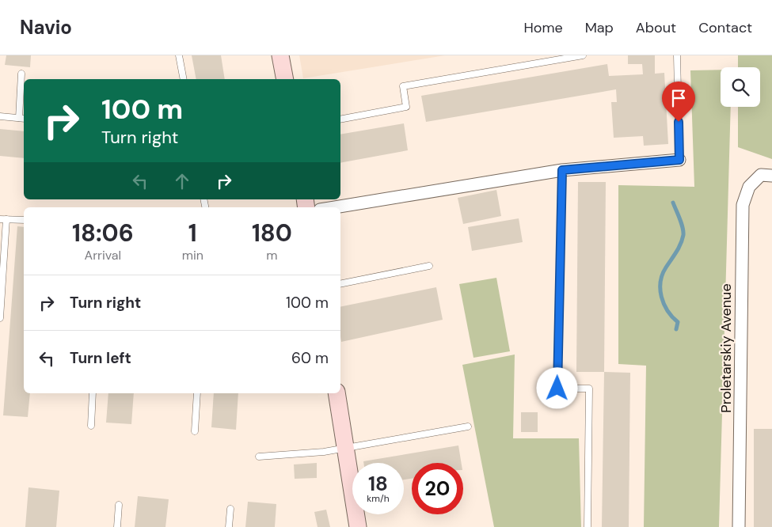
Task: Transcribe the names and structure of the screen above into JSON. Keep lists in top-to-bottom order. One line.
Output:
{"streets":{"street":["Proletarskiy Avenue"]},"page":{"header":"Navio","nav":["Home","Map","About","Contact"],"turn":["100 m","Turn right"],"eta":["18:06","Arrival","1","min","180","m"],"list":[{"name":"Turn right","value":"100 m"},{"name":"Turn left","value":"60 m"}],"speed":"18 km/h","limit":"20"}}
